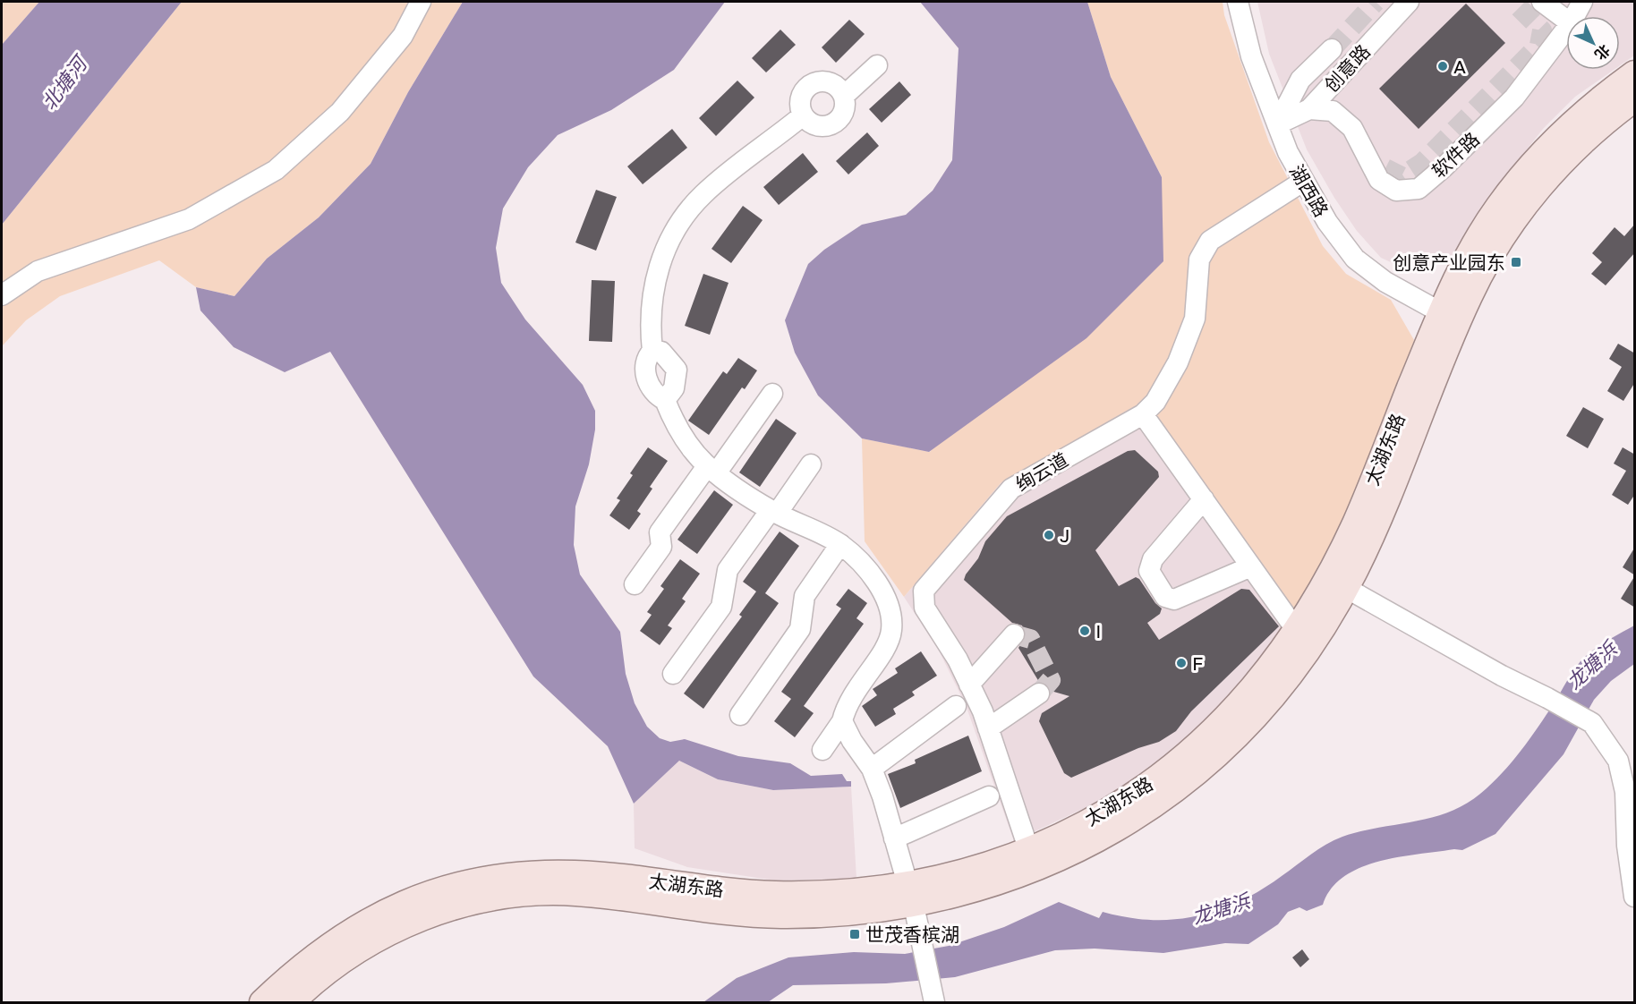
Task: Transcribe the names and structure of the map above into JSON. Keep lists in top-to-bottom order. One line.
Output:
{"streets":{"main road":["太湖东路"],"street":["创意路","软件路","湖西路","绚云道"]},"crossings":[["创意路","湖西路"],["湖西路","太湖东路"],["湖西路","绚云道"],["太湖东路","绚云道"]],"water":["北塘河","龙塘浜"],"places":{"other":["A","J","I","F"],"transit":["创意产业园东","世茂香槟湖"]},"north":"bottom right"}
